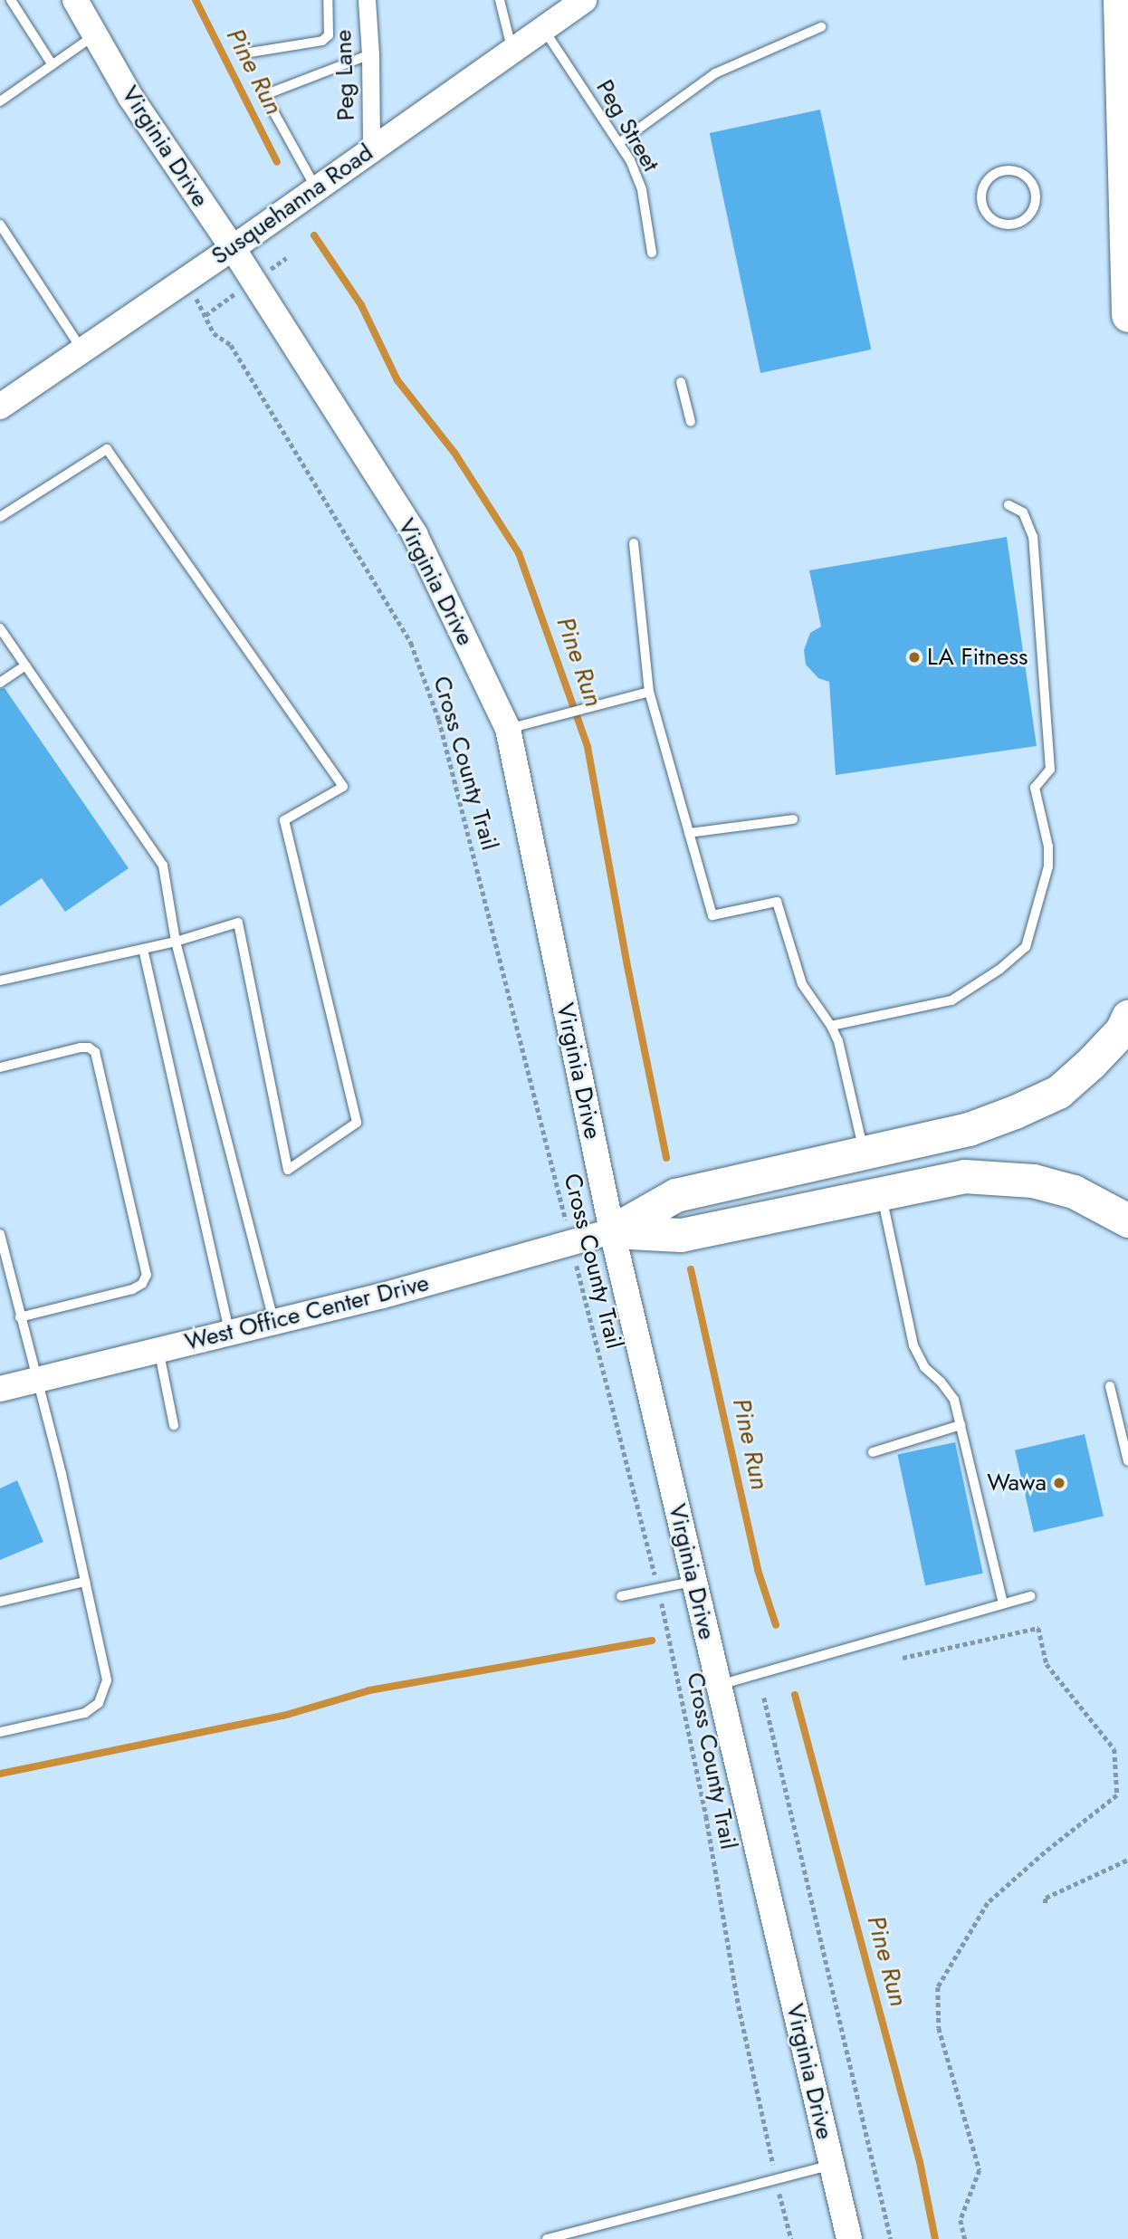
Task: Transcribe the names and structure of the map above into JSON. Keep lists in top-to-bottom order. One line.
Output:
{"streets":{"main road":["Virginia Drive","Susquehanna Road","West Office Center Drive"],"street":["Peg Lane"],"lane":["Peg Street"],"path":["Cross County Trail"]},"crossings":[["Peg Lane","Susquehanna Road"],["Peg Street","Susquehanna Road"],["Virginia Drive","Susquehanna Road"],["Virginia Drive","West Office Center Drive"],["Susquehanna Road","Cross County Trail"],["Cross County Trail","West Office Center Drive"]],"water":["Pine Run"],"places":["LA Fitness","Wawa"]}
